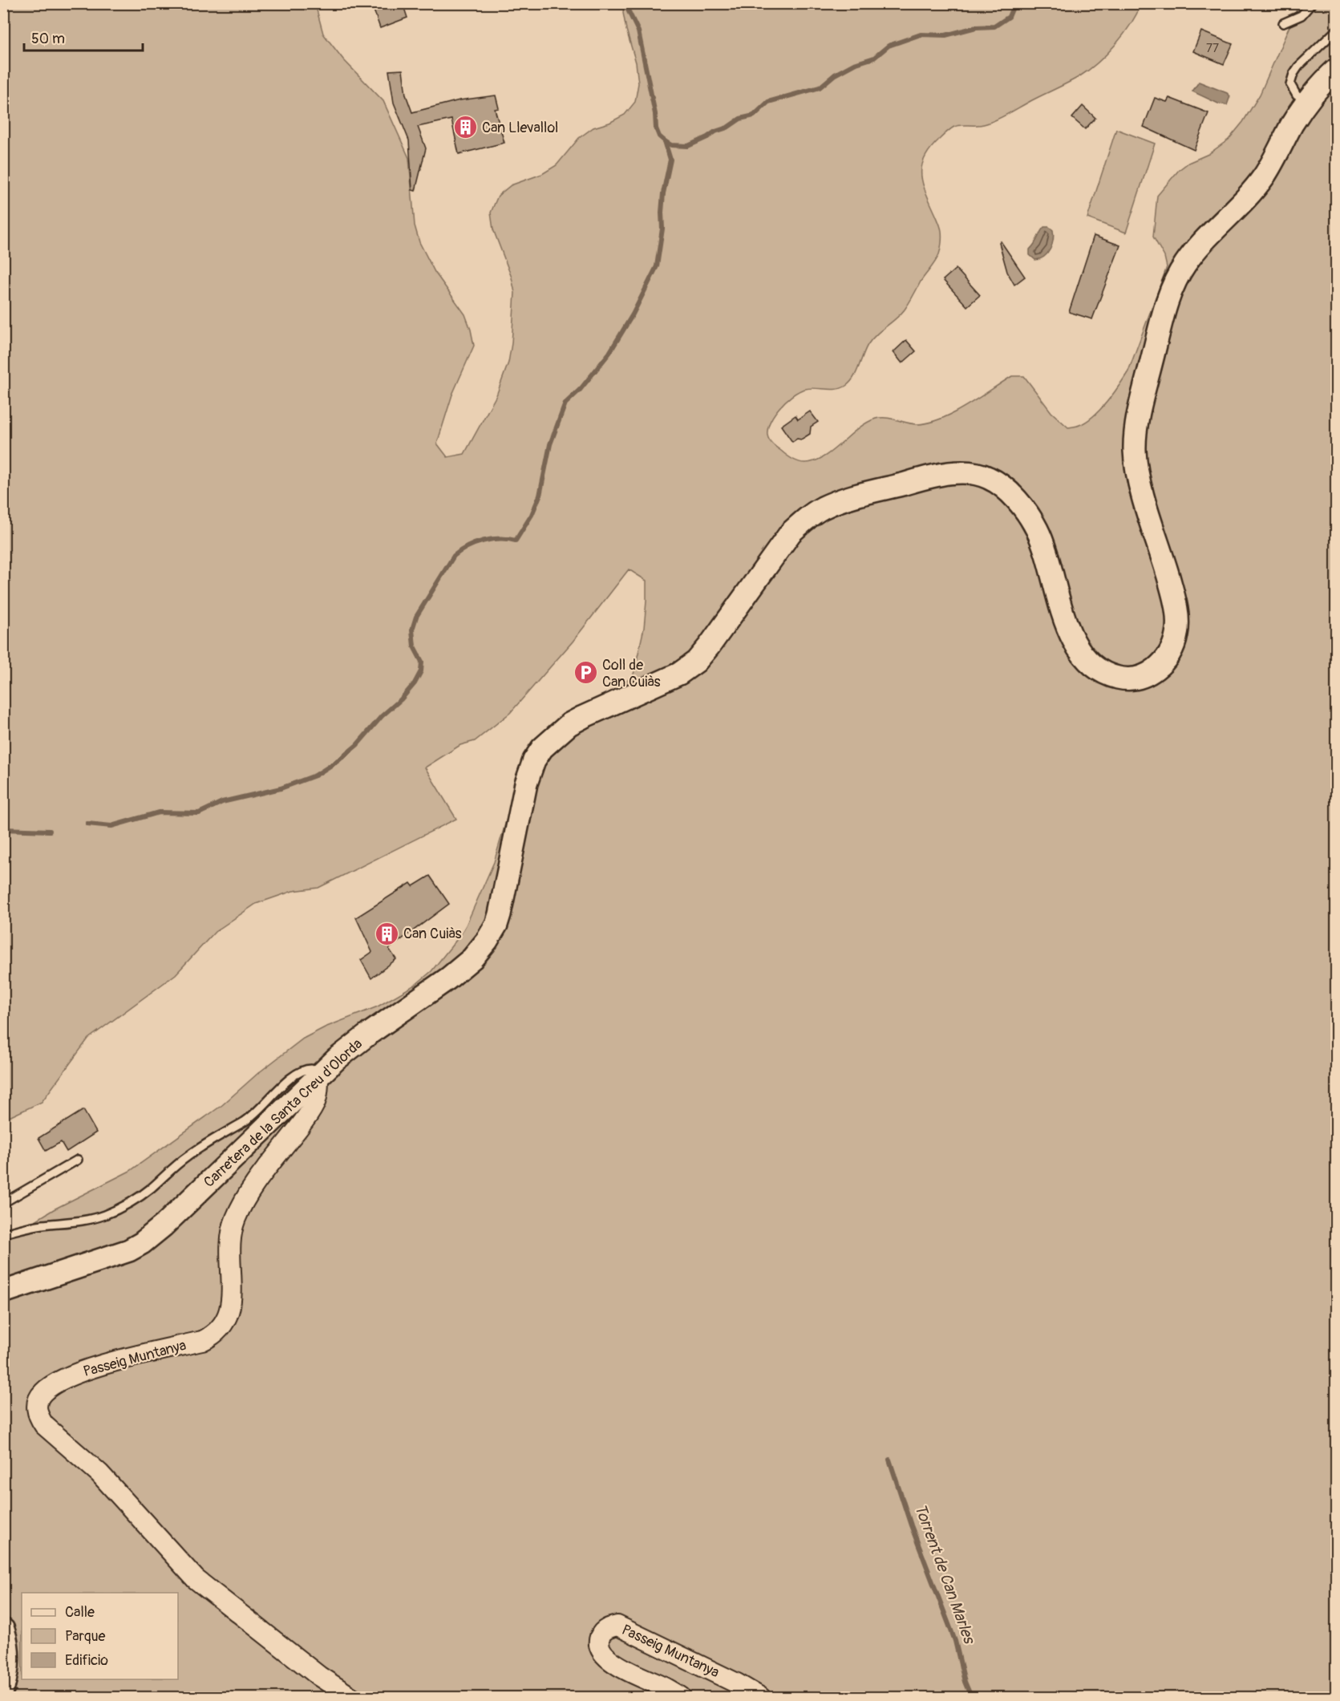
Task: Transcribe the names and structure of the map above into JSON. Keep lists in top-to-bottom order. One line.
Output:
{"streets":{"main road":["Carretera de la Santa Creu d'Olorda"],"street":["Passeig Muntanya"]},"crossings":[["Carretera de la Santa Creu d'Olorda","Passeig Muntanya"]],"water":["Torrent de Can Marles"],"places":{"building":["Can Llevallol","Can Cuiàs"],"parking":["Coll de Can Cuiàs"]},"house_numbers":["77"],"legend":["Calle","Parque","Edificio"],"scale_bar":"50 m"}
